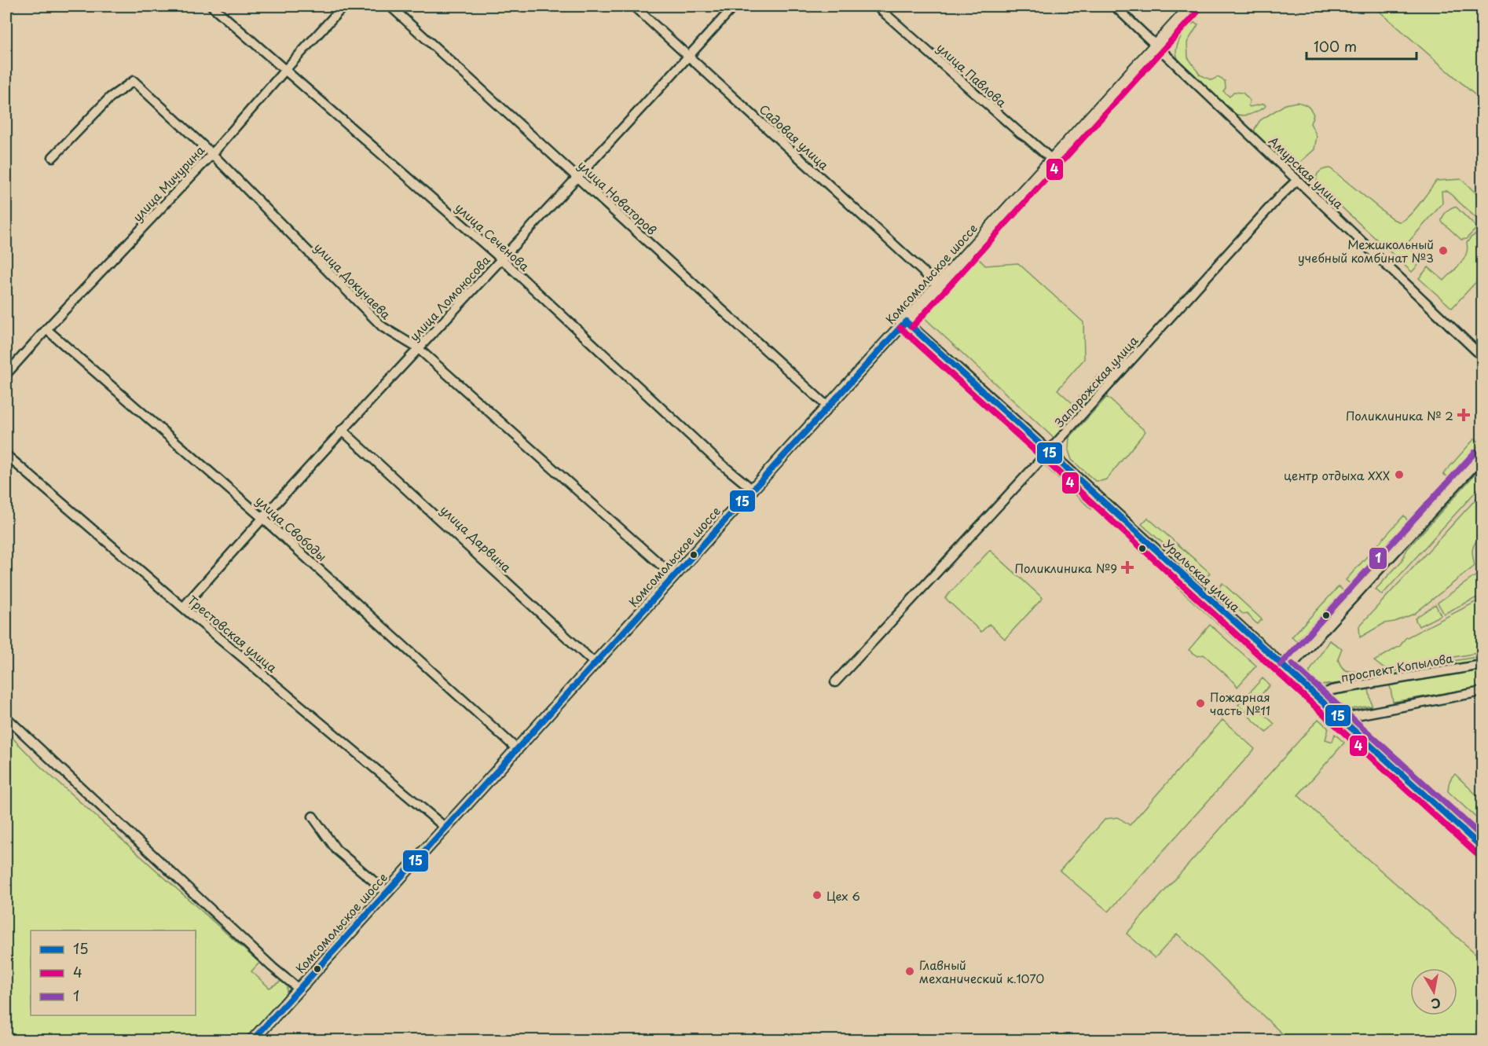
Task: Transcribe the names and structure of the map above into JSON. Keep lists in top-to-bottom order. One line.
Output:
{"streets":{"main road":["Комсомольское шоссе"],"street":["улица Павлова","Садовая улица","Амурская улица","улица Мичурина","улица Новаторов","улица Сеченова","улица Докучаева","улица Ломоносова","Запорожская улица","улица Свободы","улица Дарвина","Уральская улица","Трестовская улица","проспект Копылова"]},"crossings":[["улица Павлова","Комсомольское шоссе"],["Садовая улица","Комсомольское шоссе"],["Садовая улица","улица Ломоносова"],["Амурская улица","Комсомольское шоссе"],["Амурская улица","Запорожская улица"],["улица Мичурина","улица Сеченова"],["улица Мичурина","улица Докучаева"],["улица Мичурина","улица Свободы"],["улица Новаторов","Комсомольское шоссе"],["улица Новаторов","улица Ломоносова"],["улица Сеченова","Комсомольское шоссе"],["улица Сеченова","улица Ломоносова"],["Комсомольское шоссе","улица Докучаева"],["Комсомольское шоссе","улица Свободы"],["Комсомольское шоссе","улица Дарвина"],["Комсомольское шоссе","Уральская улица"],["Комсомольское шоссе","Трестовская улица"],["улица Докучаева","улица Ломоносова"],["улица Ломоносова","улица Свободы"],["улица Ломоносова","улица Дарвина"],["улица Ломоносова","Трестовская улица"],["Запорожская улица","Уральская улица"],["Уральская улица","проспект Копылова"]],"places":{"other":["Межшкольный учебный комбинат №3","центр отдыха ХХХ","Пожарная часть №11","Цех 6","Главный механический к.1070"],"health":["Поликлиника № 2","Поликлиника №9"]},"lines":["transit line 4","transit line 15","transit line 1"],"legend":["15","4","1"],"scale_bar":"100 m","north":"bottom"}
